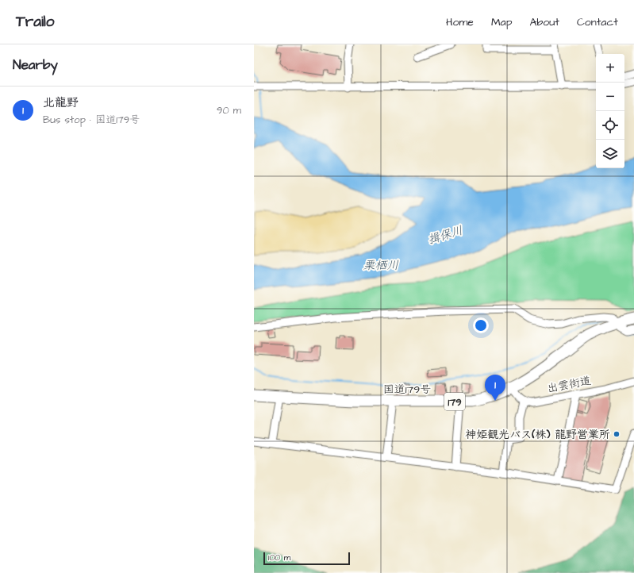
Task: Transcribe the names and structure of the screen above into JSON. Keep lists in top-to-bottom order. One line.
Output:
{"streets":{"highway":["国道179号","179"],"street":["出雲街道"]},"water":["揖保川","栗栖川"],"places":["神姫観光バス(株) 龍野営業所"],"scale_bar":"100 m","page":{"header":"Trailo","nav":["Home","Map","About","Contact"],"heading":"Nearby","map_buttons":["+","−"],"list":[{"mark":"1","name":"北龍野","note":"Bus stop · 国道179号","value":"90 m"}],"pins":"1","scale":"100 m"}}
